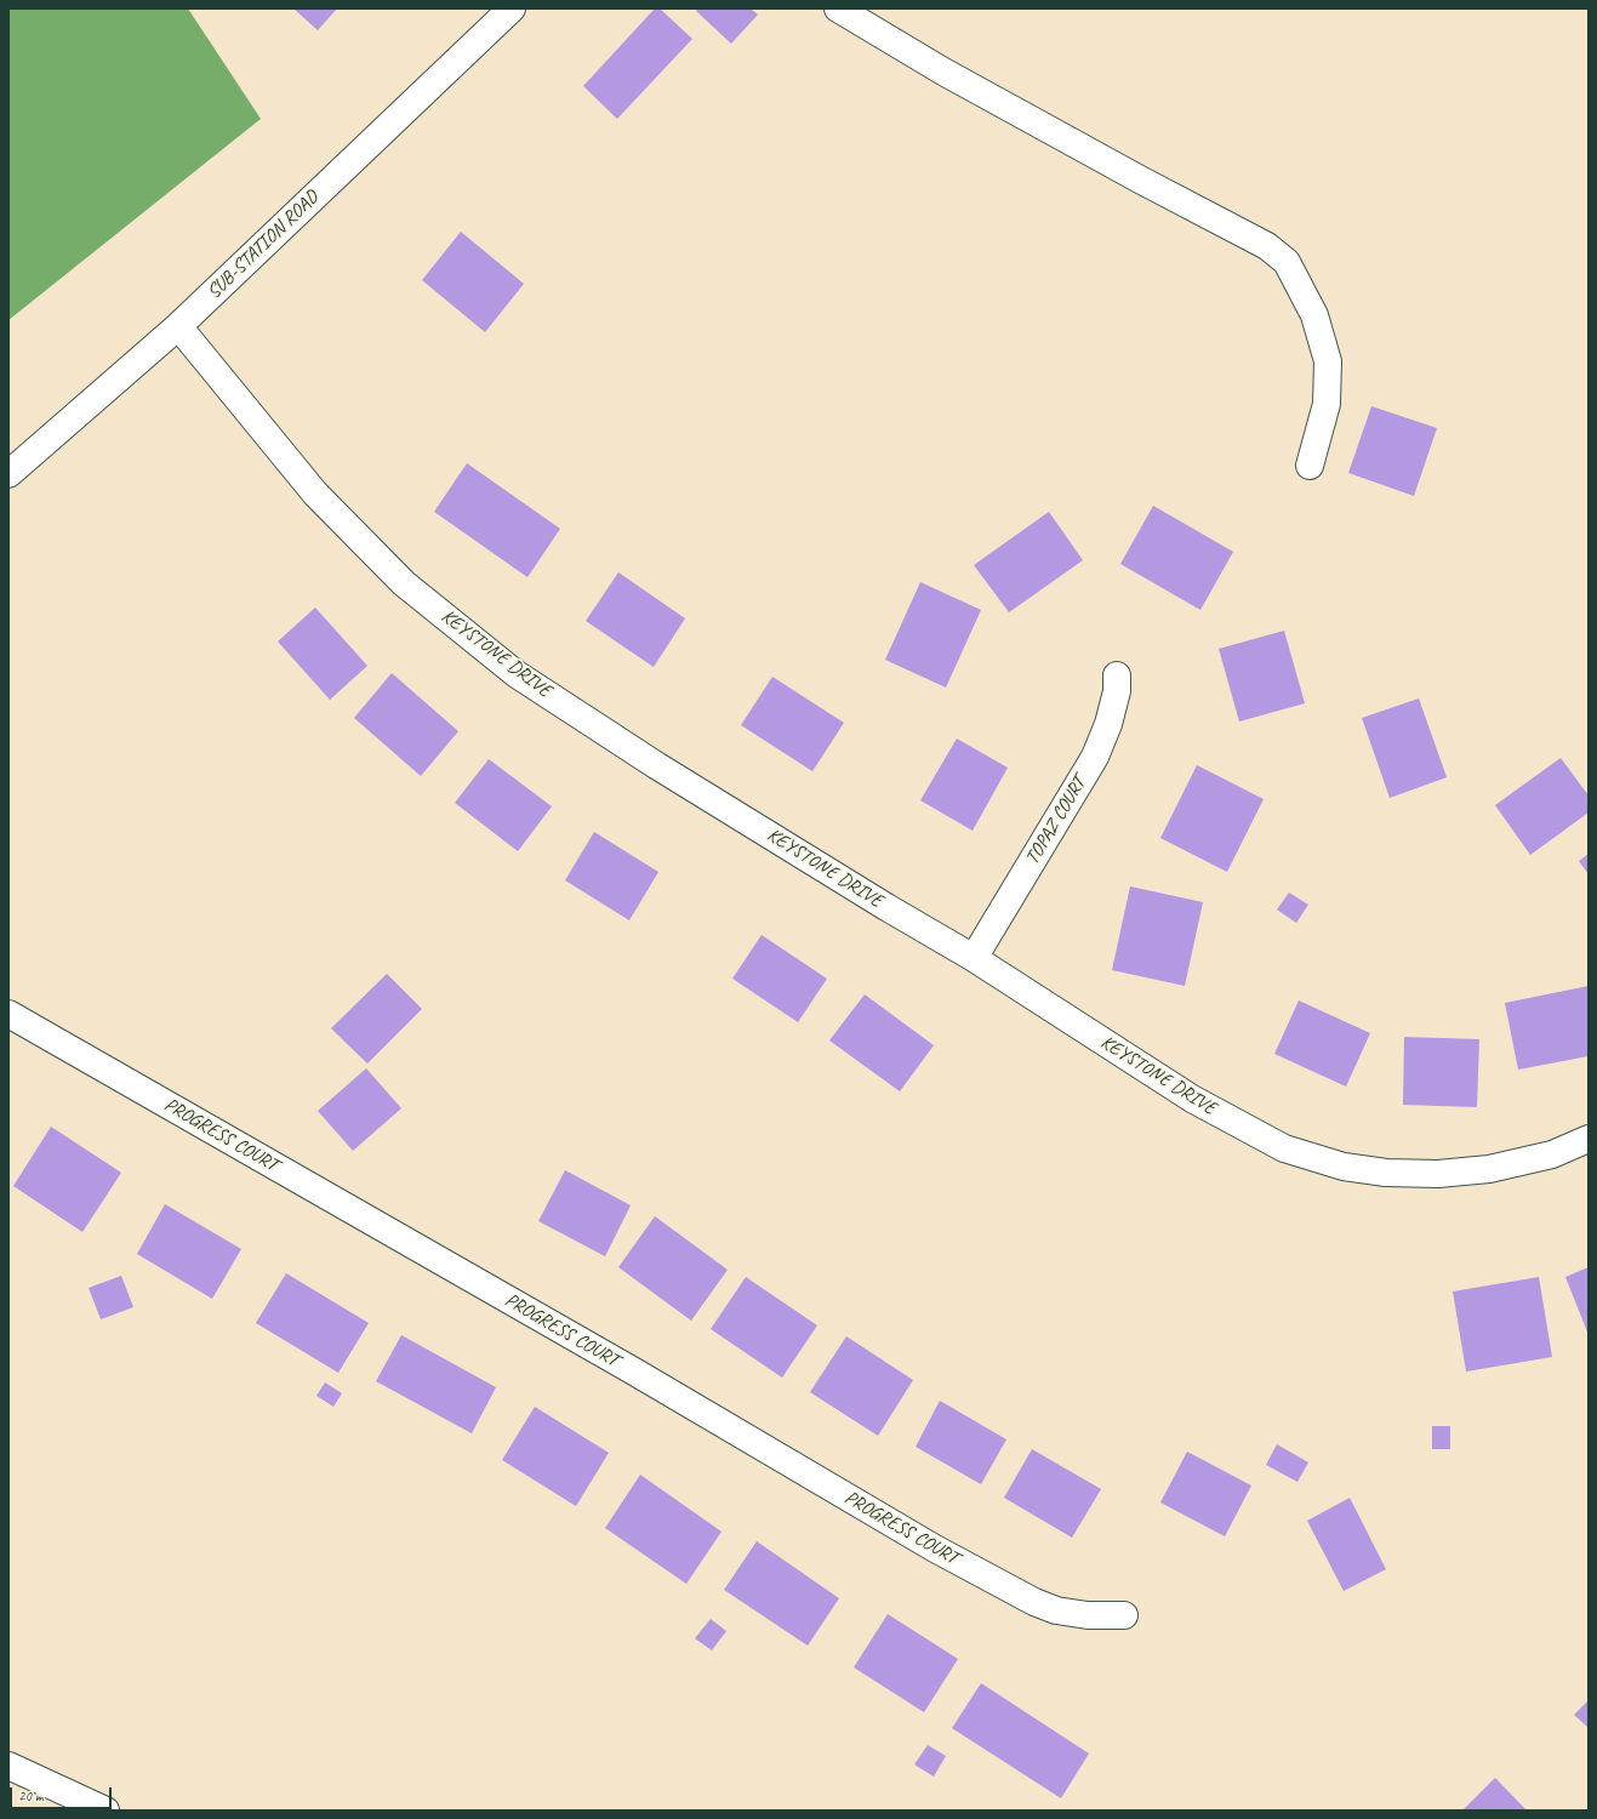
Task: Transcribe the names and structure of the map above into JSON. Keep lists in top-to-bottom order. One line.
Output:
{"streets":{"street":["SUB-STATION ROAD","KEYSTONE DRIVE","TOPAZ COURT","PROGRESS COURT"]},"crossings":[["SUB-STATION ROAD","KEYSTONE DRIVE"],["KEYSTONE DRIVE","TOPAZ COURT"]],"scale_bar":"20 m"}
